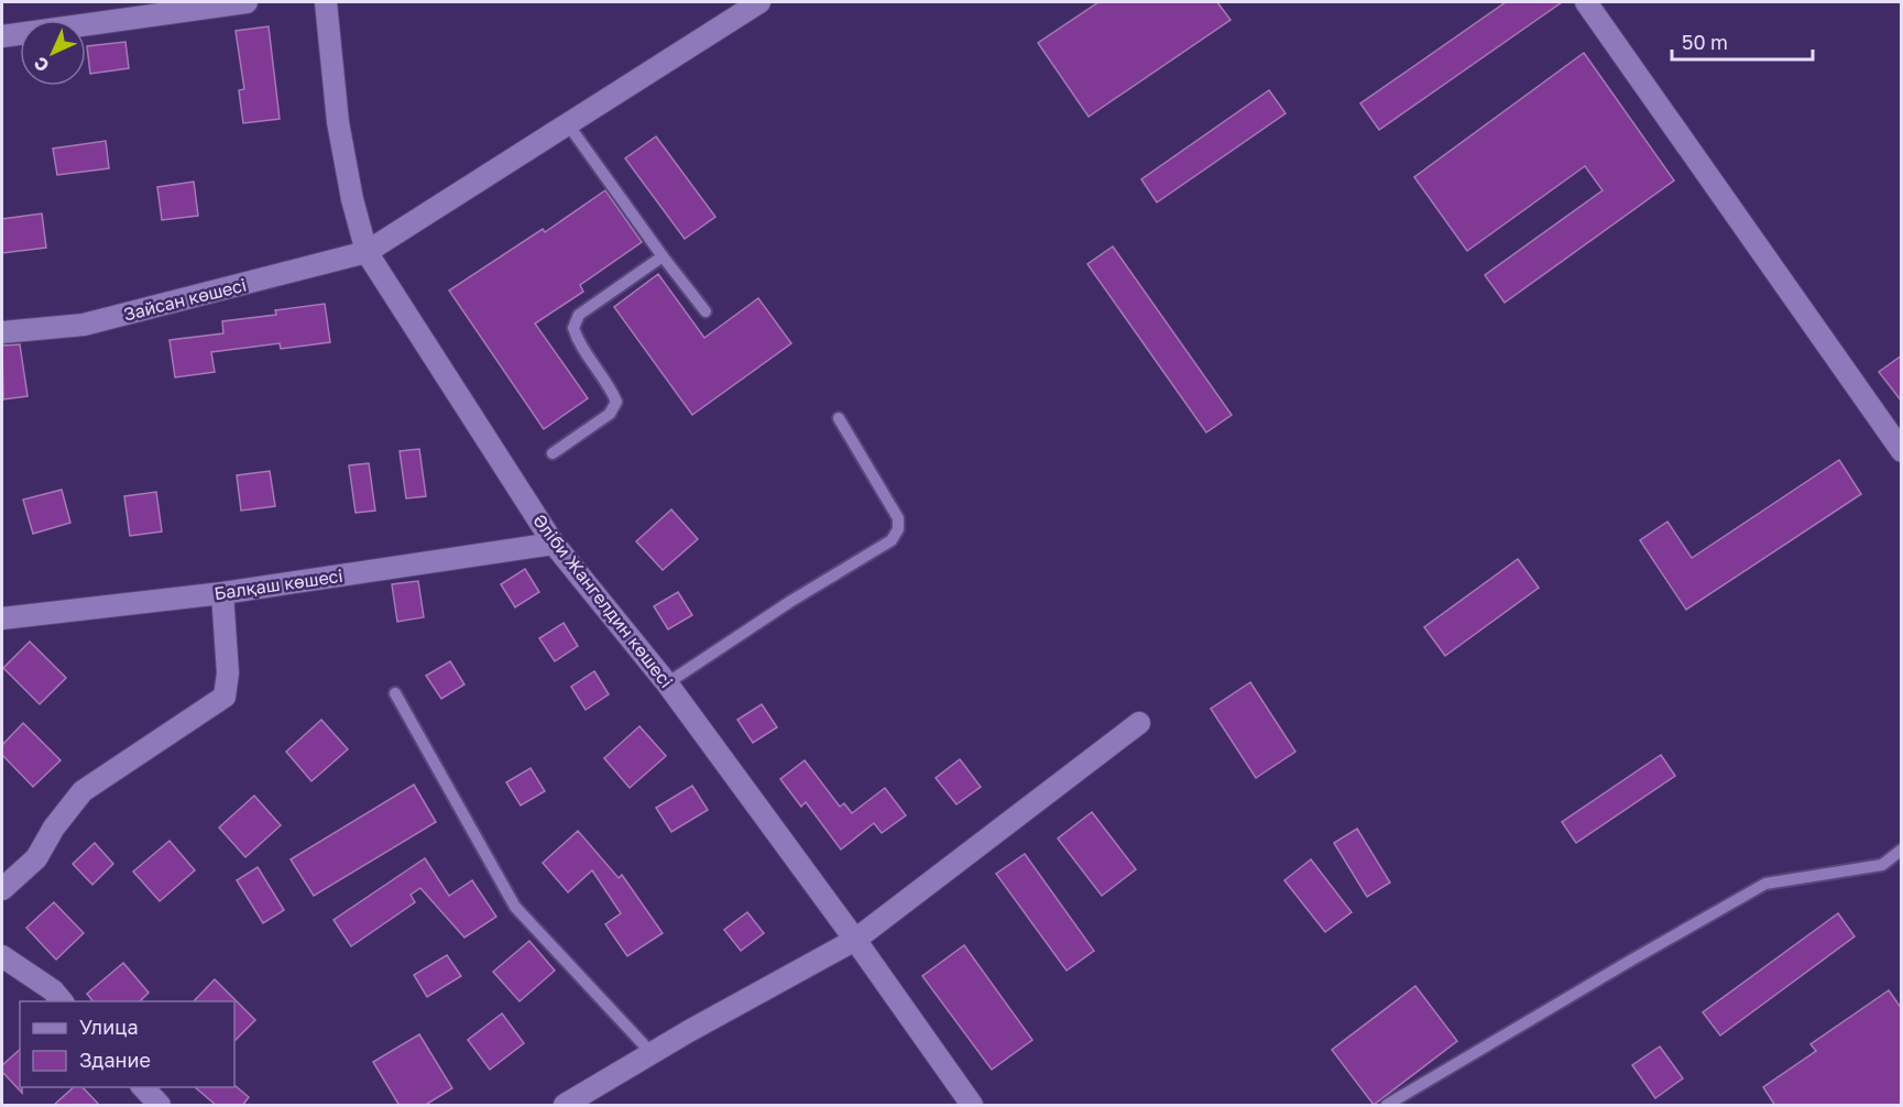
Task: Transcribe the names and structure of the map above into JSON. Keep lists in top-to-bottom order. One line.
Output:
{"streets":{"street":["Зайсан көшесі","Балқаш көшесі","Әліби Жангелдин көшесі"]},"crossings":[["Зайсан көшесі","Әліби Жангелдин көшесі"],["Балқаш көшесі","Әліби Жангелдин көшесі"]],"legend":["Улица","Здание"],"scale_bar":"50 m","north":"bottom left"}
